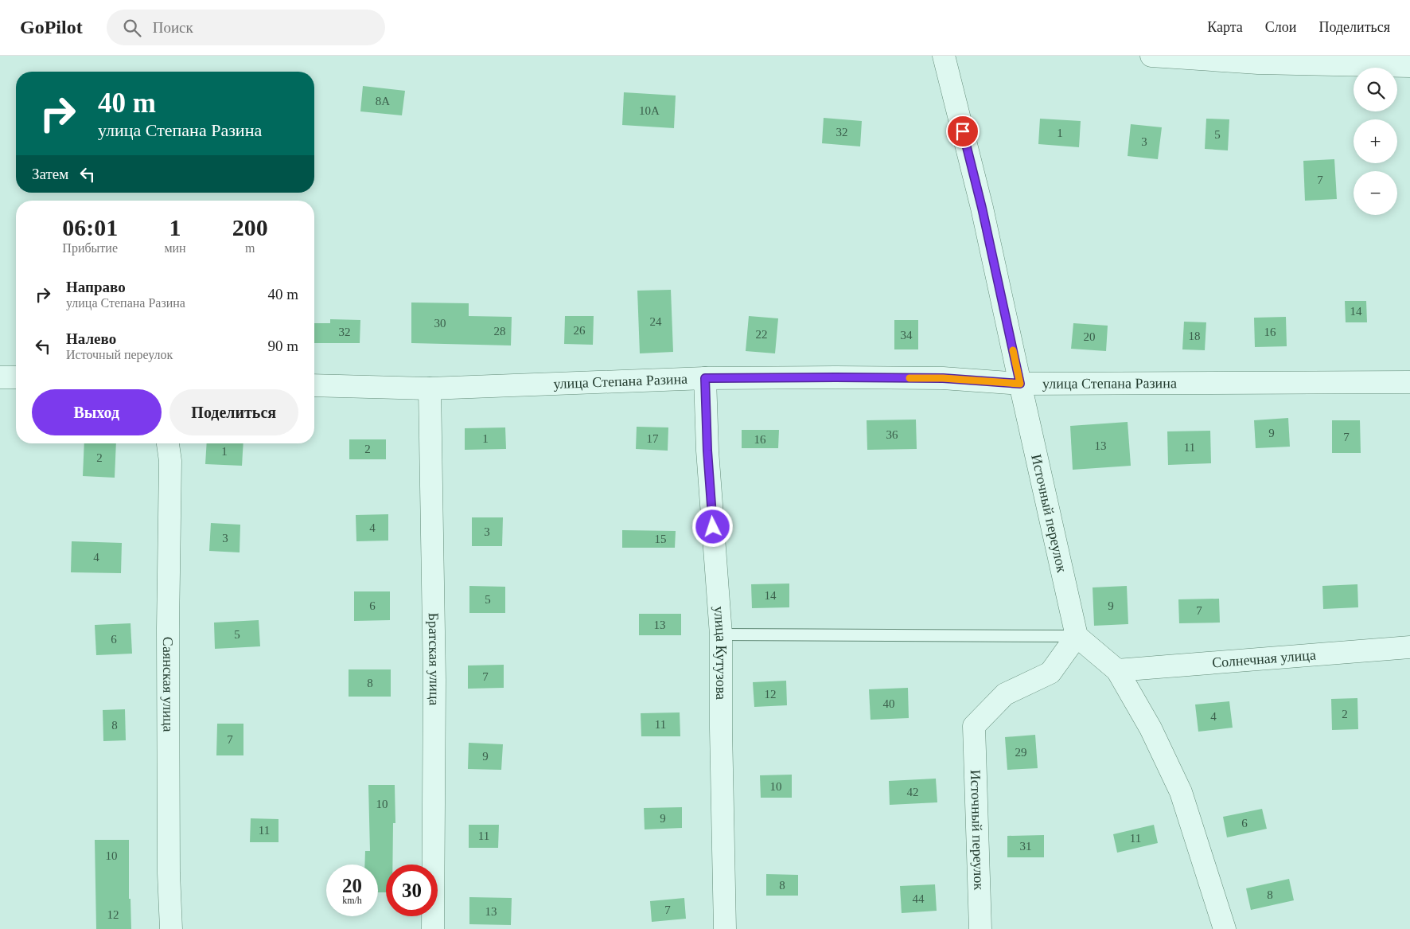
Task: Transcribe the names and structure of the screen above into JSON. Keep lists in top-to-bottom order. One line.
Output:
{"streets":{"street":["улица Степана Разина","Источный переулок","улица Кутузова","Солнечная улица","Братская улица","Саянская улица"]},"crossings":[["улица Степана Разина","Источный переулок"],["улица Степана Разина","улица Кутузова"],["улица Степана Разина","Братская улица"]],"house_numbers":["8А","10А","32","1","5","3","7","14","24","30","26","28","32","16","22","34","18","20","9","36","7","1","17","16","13","11","2","1","2","4","3","3","15","4","14","5","6","9","7","13","5","6","7","8","12","40","2","4","11","8","7","29","9","10","42","10","9","6","11","11","11","31","10","8","8","44","7","13","12"],"page":{"header":"GoPilot","search":"Поиск","nav":["Карта","Слои","Поделиться"],"map_buttons":["+","−"],"turn":["40 m","улица Степана Разина"],"then":"Затем","eta":["06:01","Прибытие","1","мин","200","m"],"list":[{"name":"Направо","note":"улица Степана Разина","value":"40 m"},{"name":"Налево","note":"Источный переулок","value":"90 m"}],"buttons":["Выход","Поделиться"],"speed":"20 km/h","limit":"30"}}
